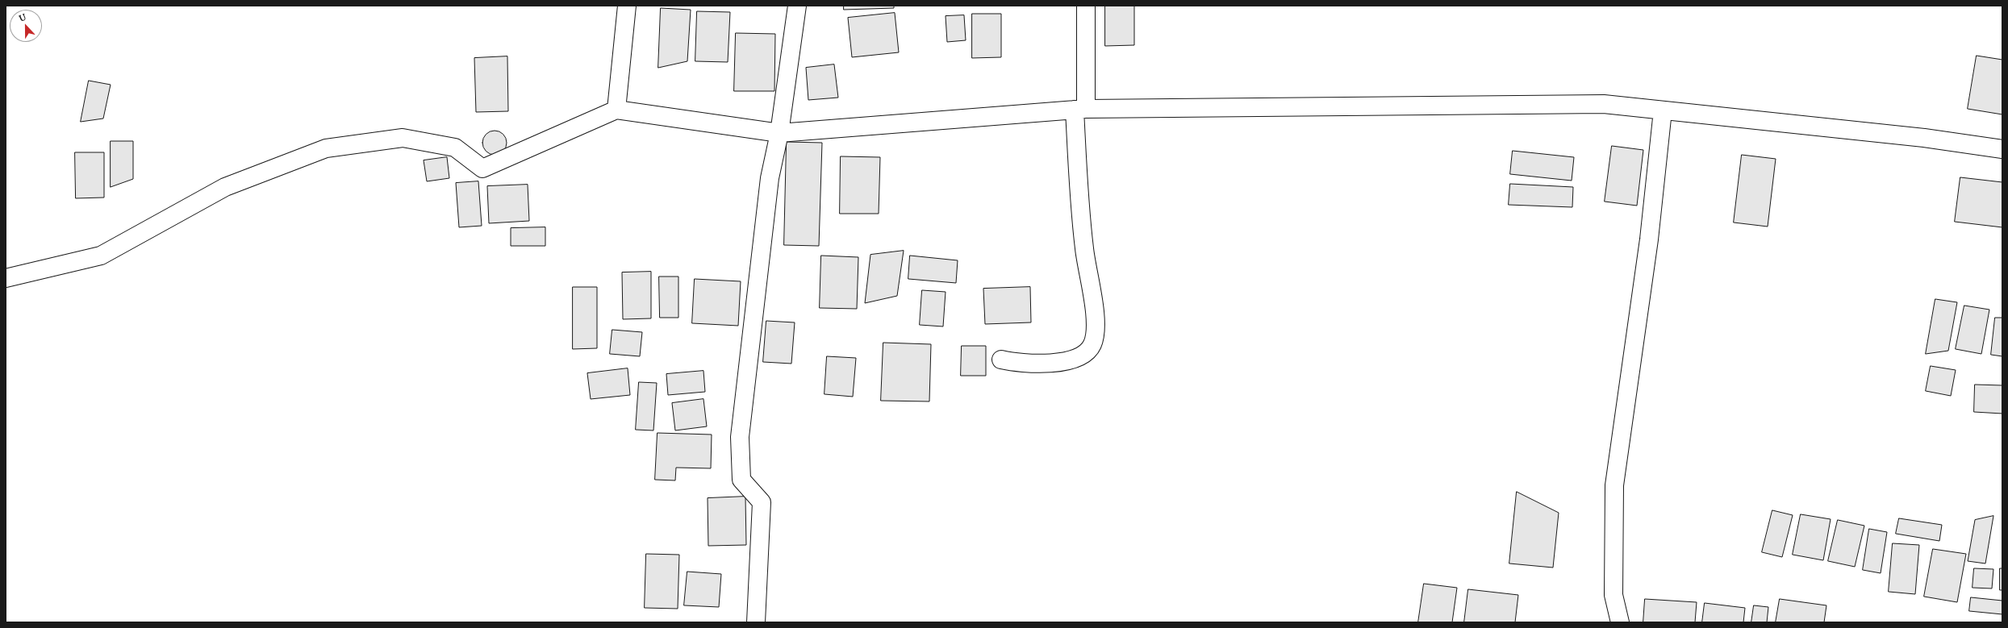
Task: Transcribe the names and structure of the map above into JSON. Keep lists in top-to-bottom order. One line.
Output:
{"north":"top"}
